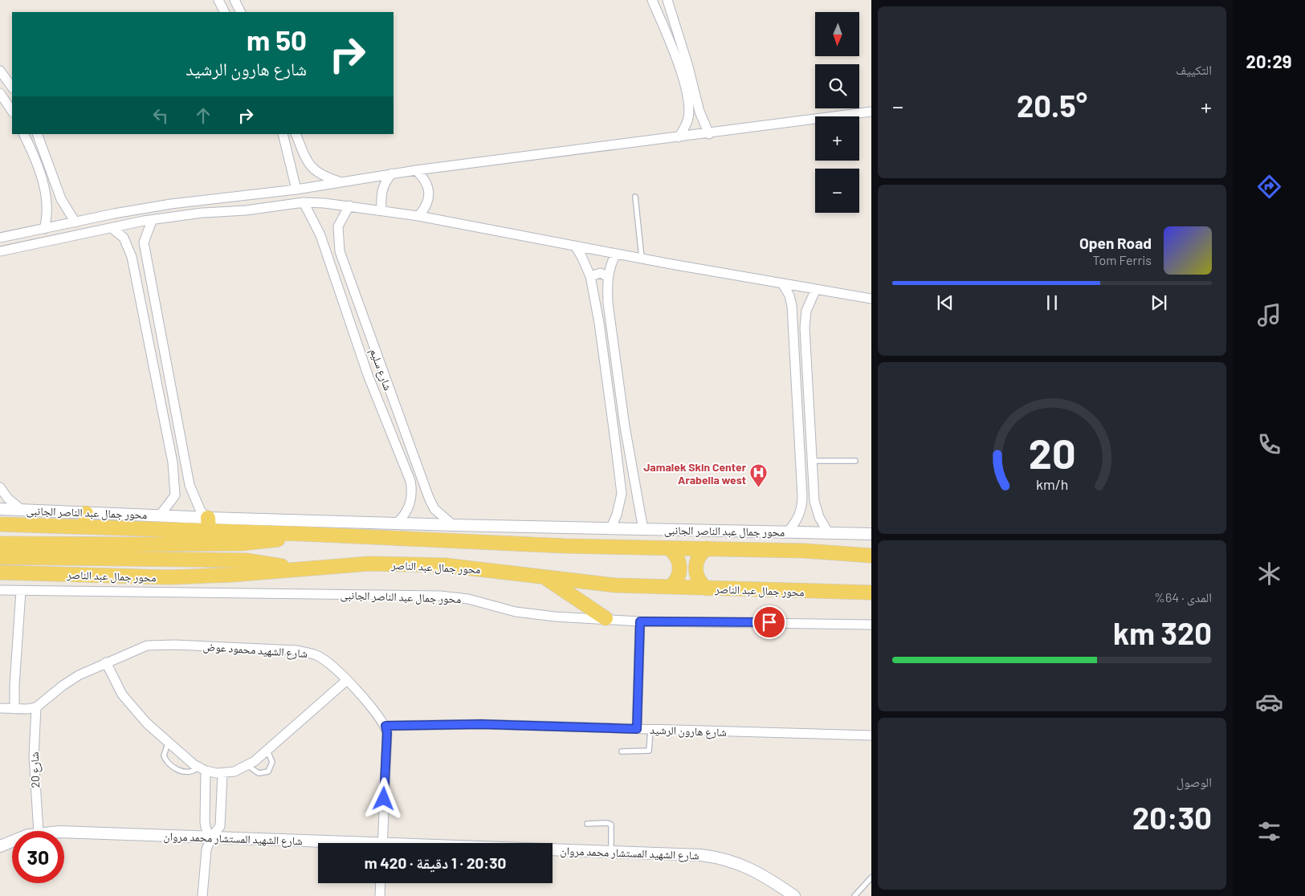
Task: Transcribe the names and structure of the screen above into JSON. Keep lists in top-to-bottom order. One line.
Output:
{"streets":{"main road":["محور جمال عبد الناصر"],"street":["شارع سليم","محور جمال عبد الناصر الجانبى","شارع الشهيد محمود عوض","شارع هارون الرشيد","شارع 20","شارع الشهيد المستشار محمد مروان"]},"crossings":[["شارع سليم","محور جمال عبد الناصر الجانبى"],["شارع الشهيد محمود عوض","شارع هارون الرشيد"],["شارع الشهيد محمود عوض","شارع 20"]],"places":{"hospital":["Jamalek Skin Center Arabella west"]},"north":"bottom","page":{"tabs":"20:29","tile":["التكييف",["المدى · 64%","320 km"],["الوصول","20:30"]],"map_buttons":["+","−"],"turn":["50 m","شارع هارون الرشيد"],"heat":["−","20.5°","+"],"song":["Open Road","Tom Ferris"],"limit":"30","trip":"20:30 · 1 دقيقة · 420 m","gauge":["20","km/h"]}}
